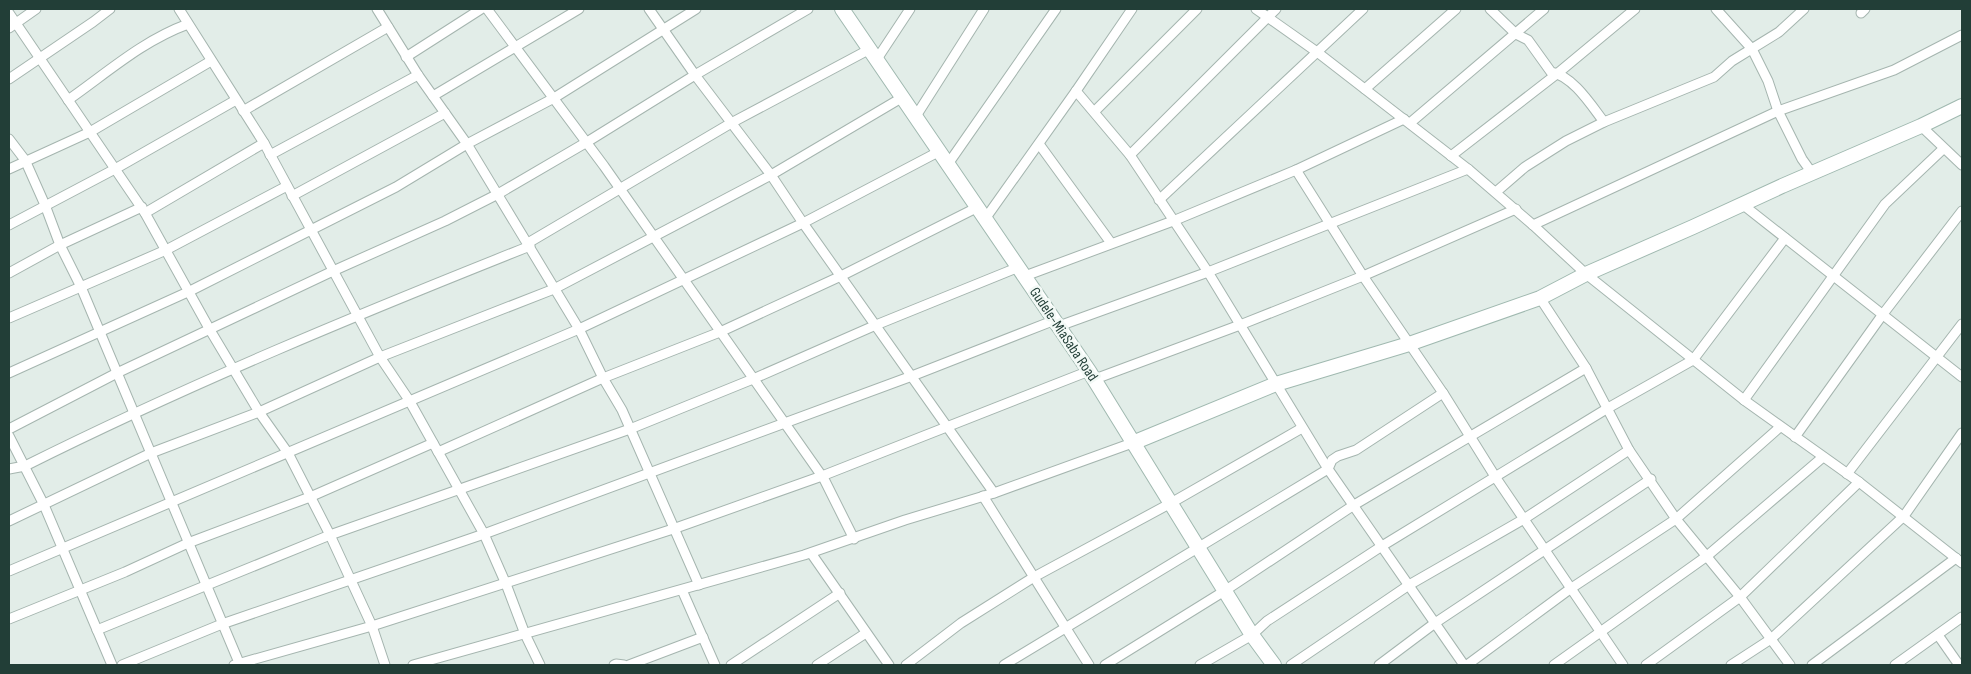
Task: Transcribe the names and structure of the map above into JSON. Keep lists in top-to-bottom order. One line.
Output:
{"streets":{"main road":["Gudele-MiaSaba Road"]}}
